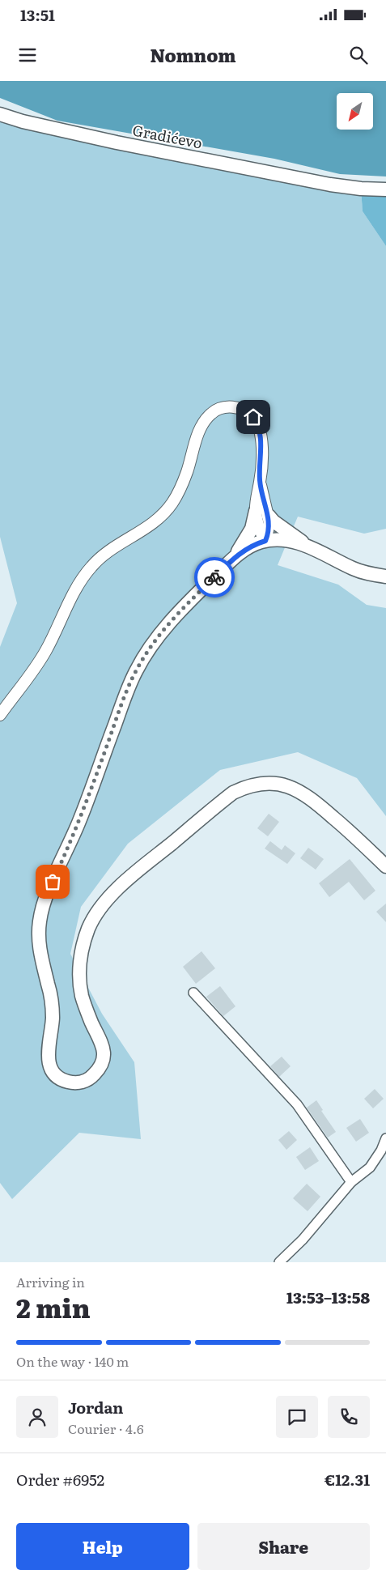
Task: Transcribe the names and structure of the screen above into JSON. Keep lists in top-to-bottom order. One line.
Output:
{"streets":{"main road":["Gradićevo"]},"north":"bottom left","page":{"status":"13:51","header":"Nomnom","heading":["2 min","Arriving in","13:53–13:58"],"panel":["Jordan","Courier · 4.6","Order #6952","€12.31"],"bar":"On the way · 140 m","buttons":["Help","Share"]}}
